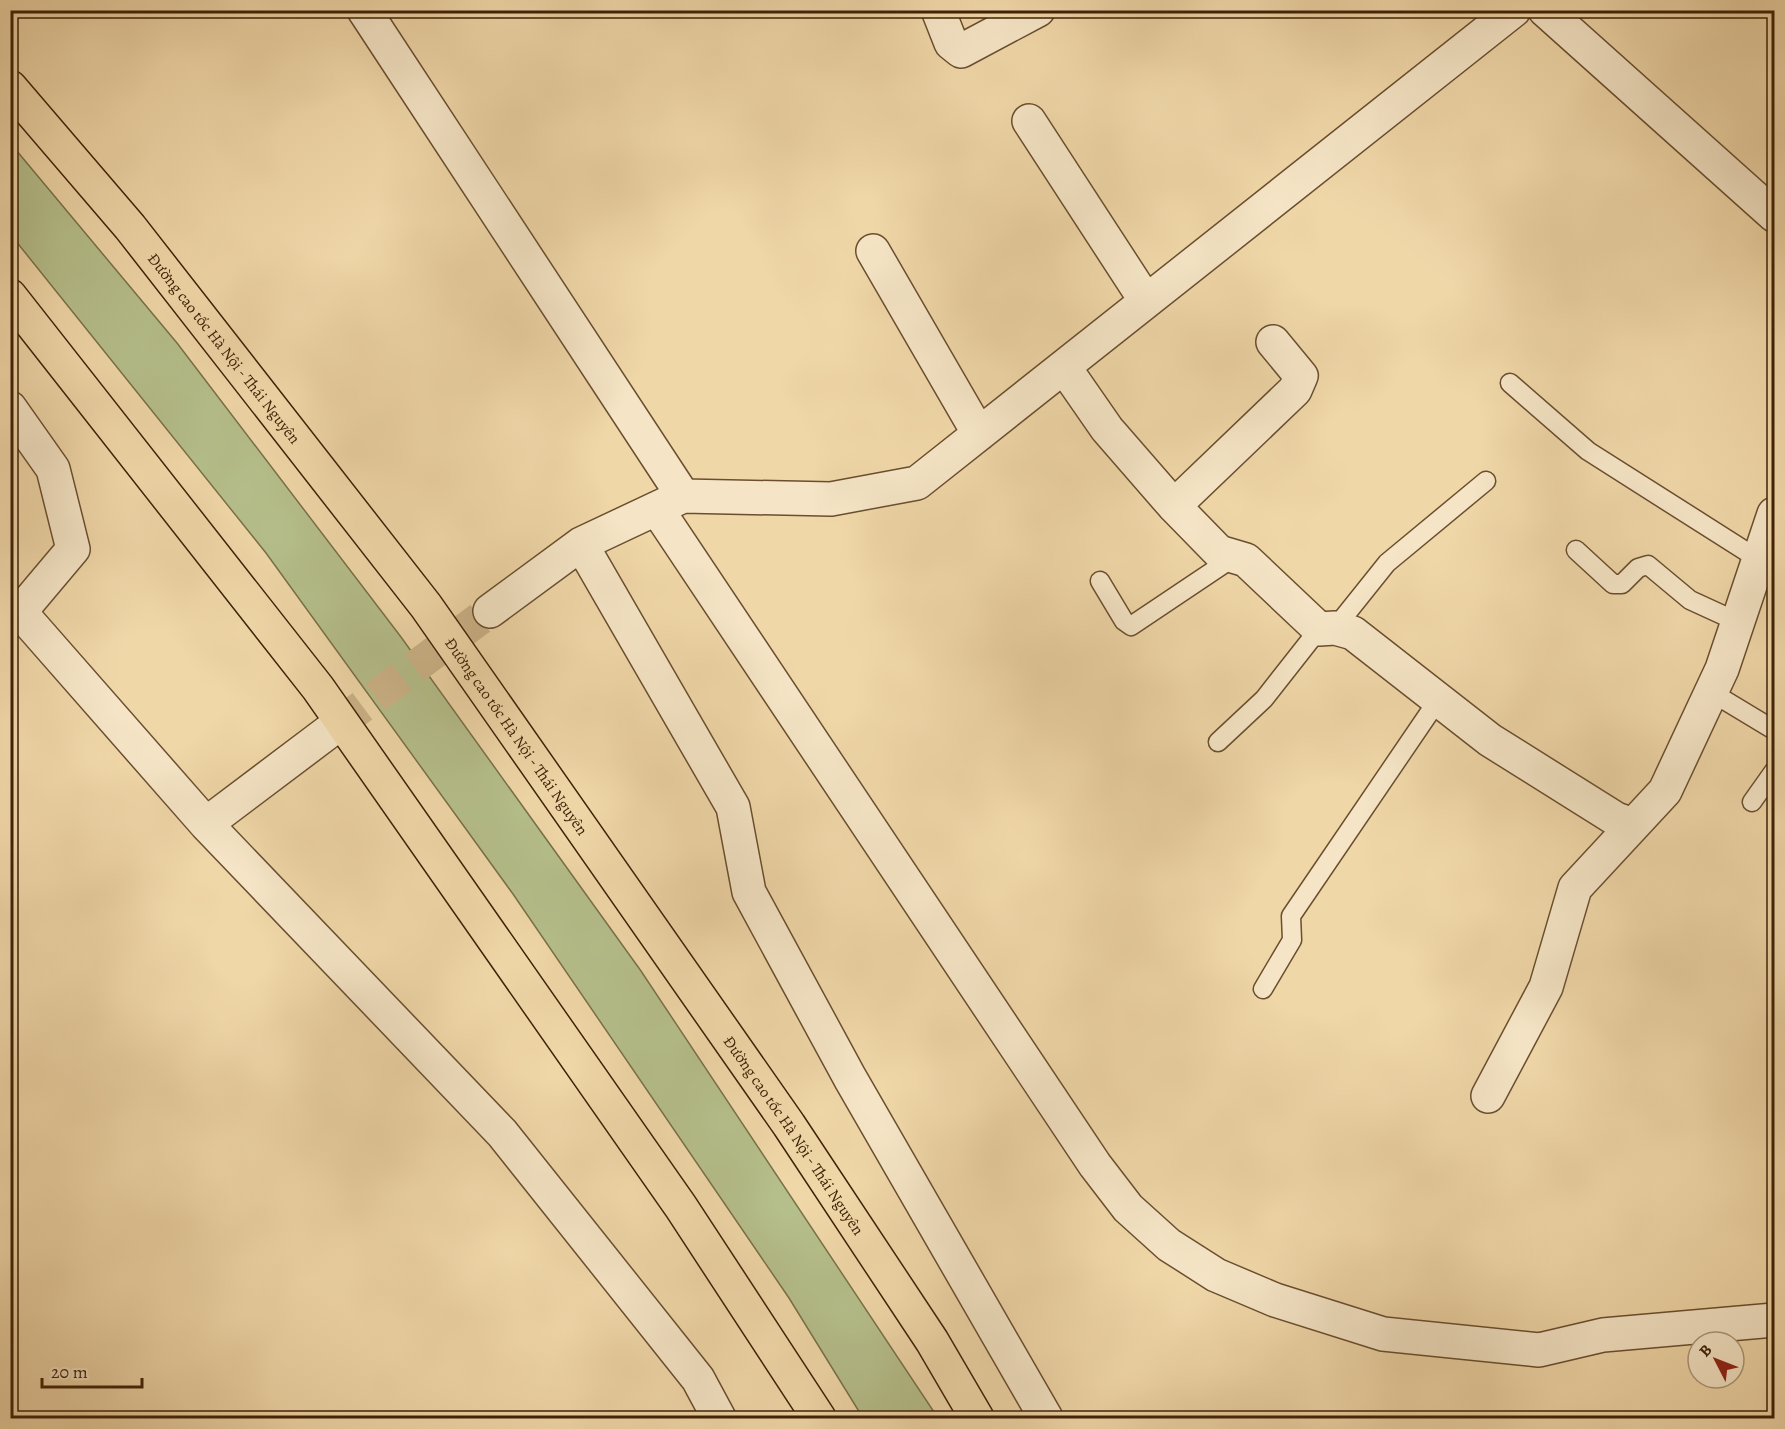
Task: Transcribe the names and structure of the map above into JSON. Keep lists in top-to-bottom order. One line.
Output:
{"streets":{"highway":["Đường cao tốc Hà Nội - Thái Nguyên"]},"scale_bar":"20 m","north":"top left"}
